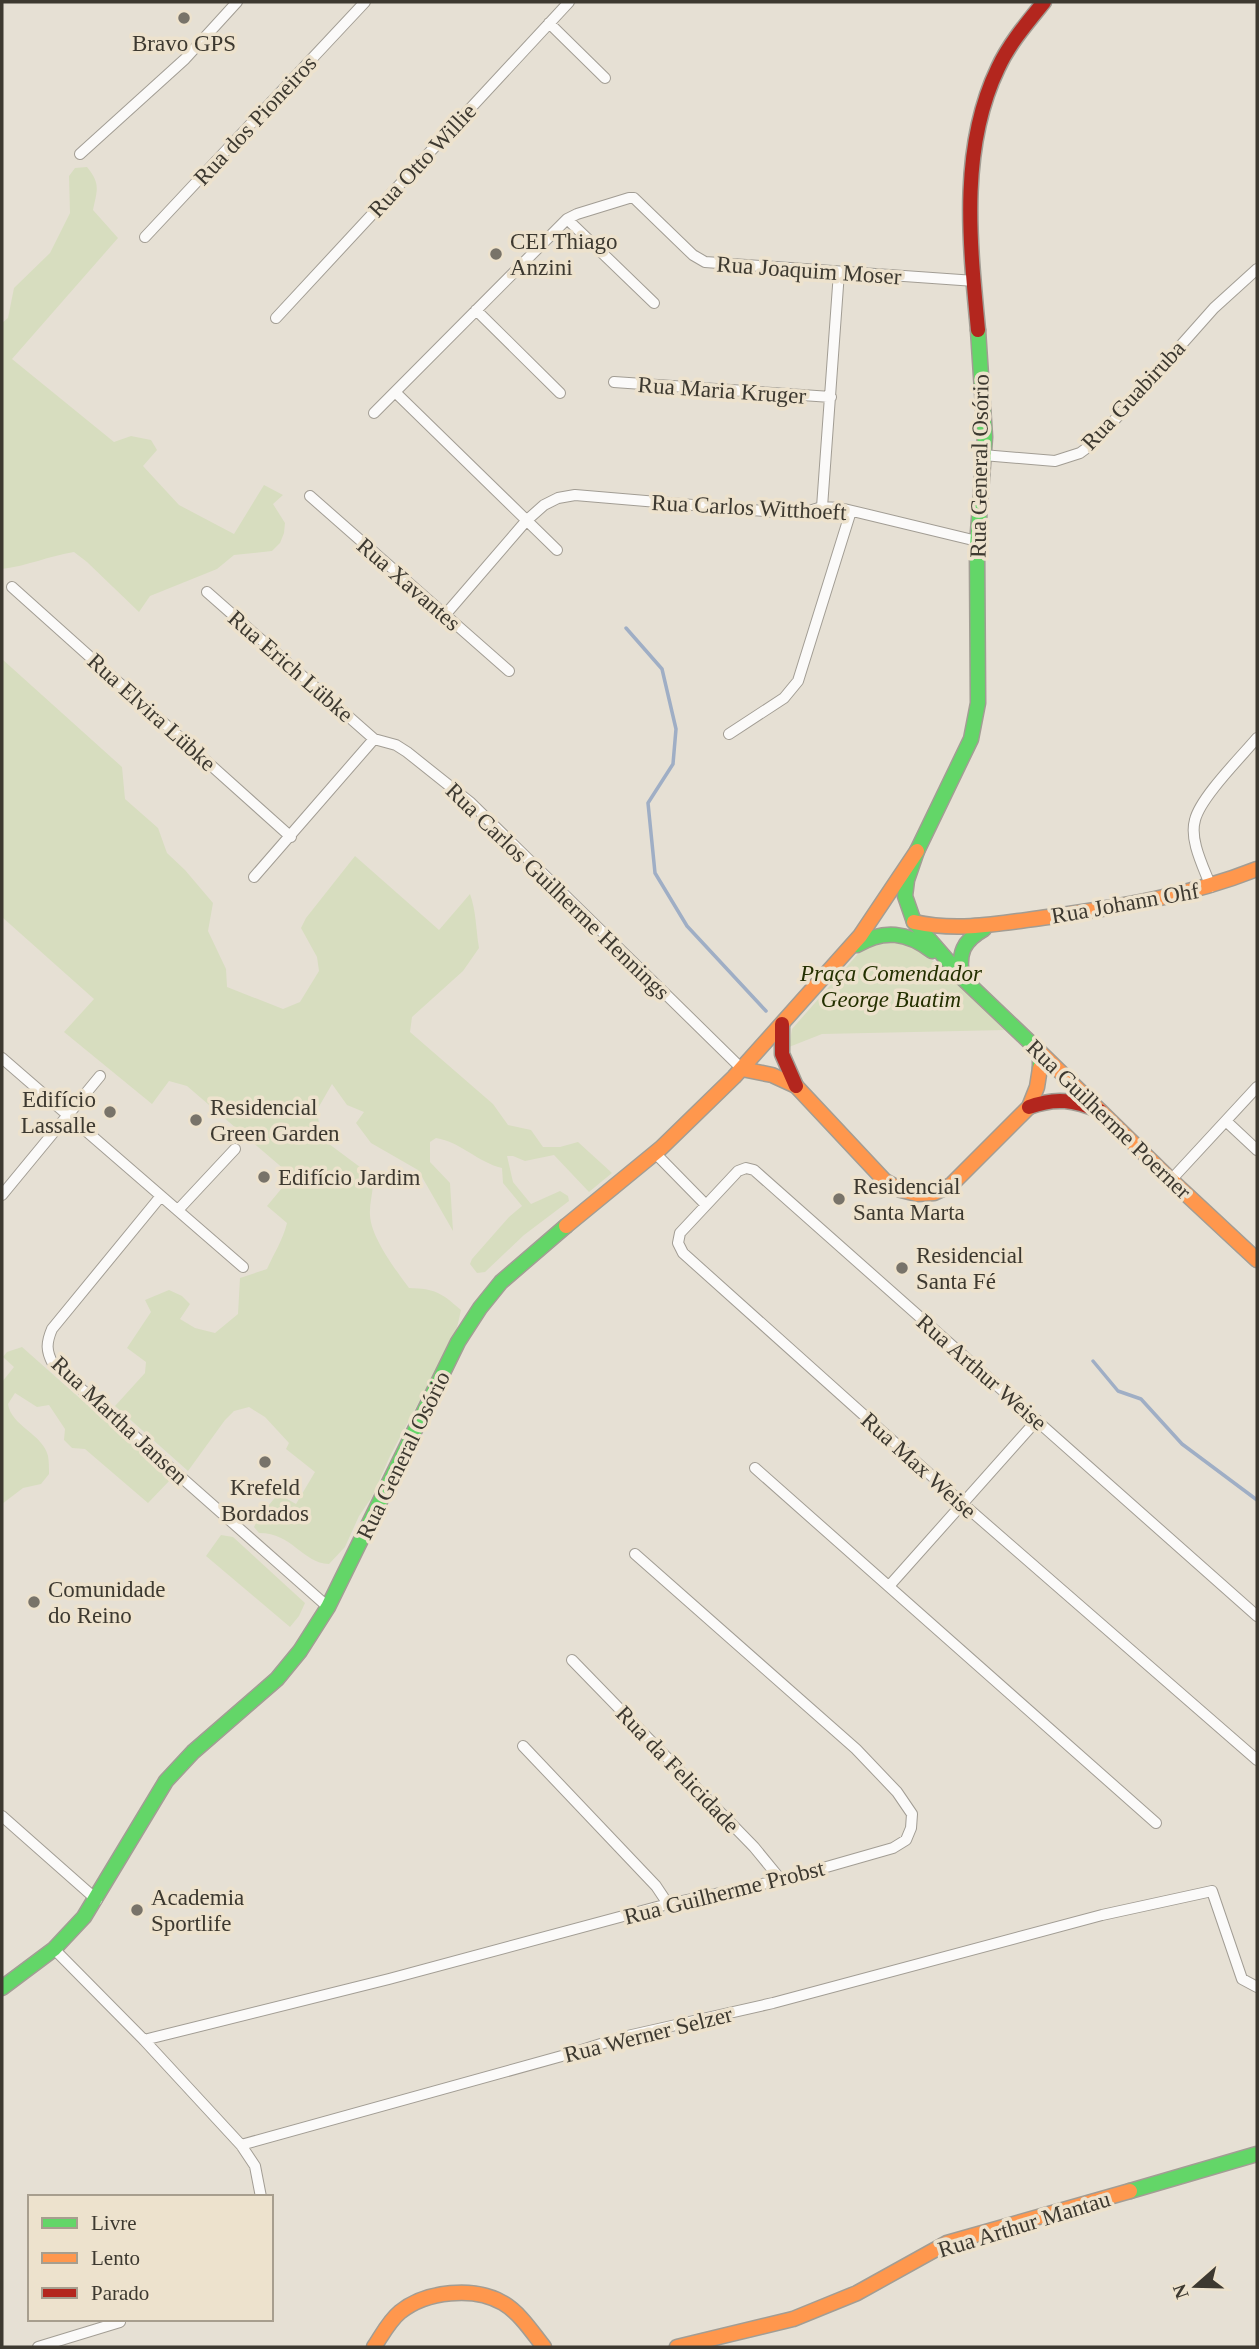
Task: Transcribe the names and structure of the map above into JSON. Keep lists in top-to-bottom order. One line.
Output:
{"streets":{"main road":["Rua General Osório","Rua Johann Ohf","Rua Guilherme Poerner","Rua Arthur Mantau"],"street":["Rua dos Pioneiros","Rua Otto Willie","Rua Joaquim Moser","Rua Maria Kruger","Rua Guabiruba","Rua Carlos Witthoeft","Rua Xavantes","Rua Erich Lübke","Rua Elvira Lübke","Rua Carlos Guilherme Hennings","Rua Arthur Weise","Rua Martha Jansen","Rua Max Weise","Rua da Felicidade","Rua Guilherme Probst","Rua Werner Selzer"]},"crossings":[["Rua Joaquim Moser","Rua General Osório"],["Rua Guabiruba","Rua General Osório"],["Rua General Osório","Rua Carlos Witthoeft"],["Rua General Osório","Rua Carlos Guilherme Hennings"],["Rua General Osório","Rua Johann Ohf"],["Rua General Osório","Rua Guilherme Poerner"],["Rua General Osório","Rua Martha Jansen"],["Rua Carlos Witthoeft","Rua Xavantes"],["Rua Erich Lübke","Rua Carlos Guilherme Hennings"],["Rua Johann Ohf","Rua Guilherme Poerner"],["Rua Arthur Weise","Rua Max Weise"],["Rua da Felicidade","Rua Guilherme Probst"]],"parks":["Praça Comendador George Buatim"],"places":["Bravo GPS","CEI Thiago Anzini","Edifício Lassalle","Residencial Green Garden","Edifício Jardim","Residencial Santa Marta","Residencial Santa Fé","Krefeld Bordados","Comunidade do Reino","Academia Sportlife"],"legend":["Livre","Lento","Parado"],"north":"left"}
